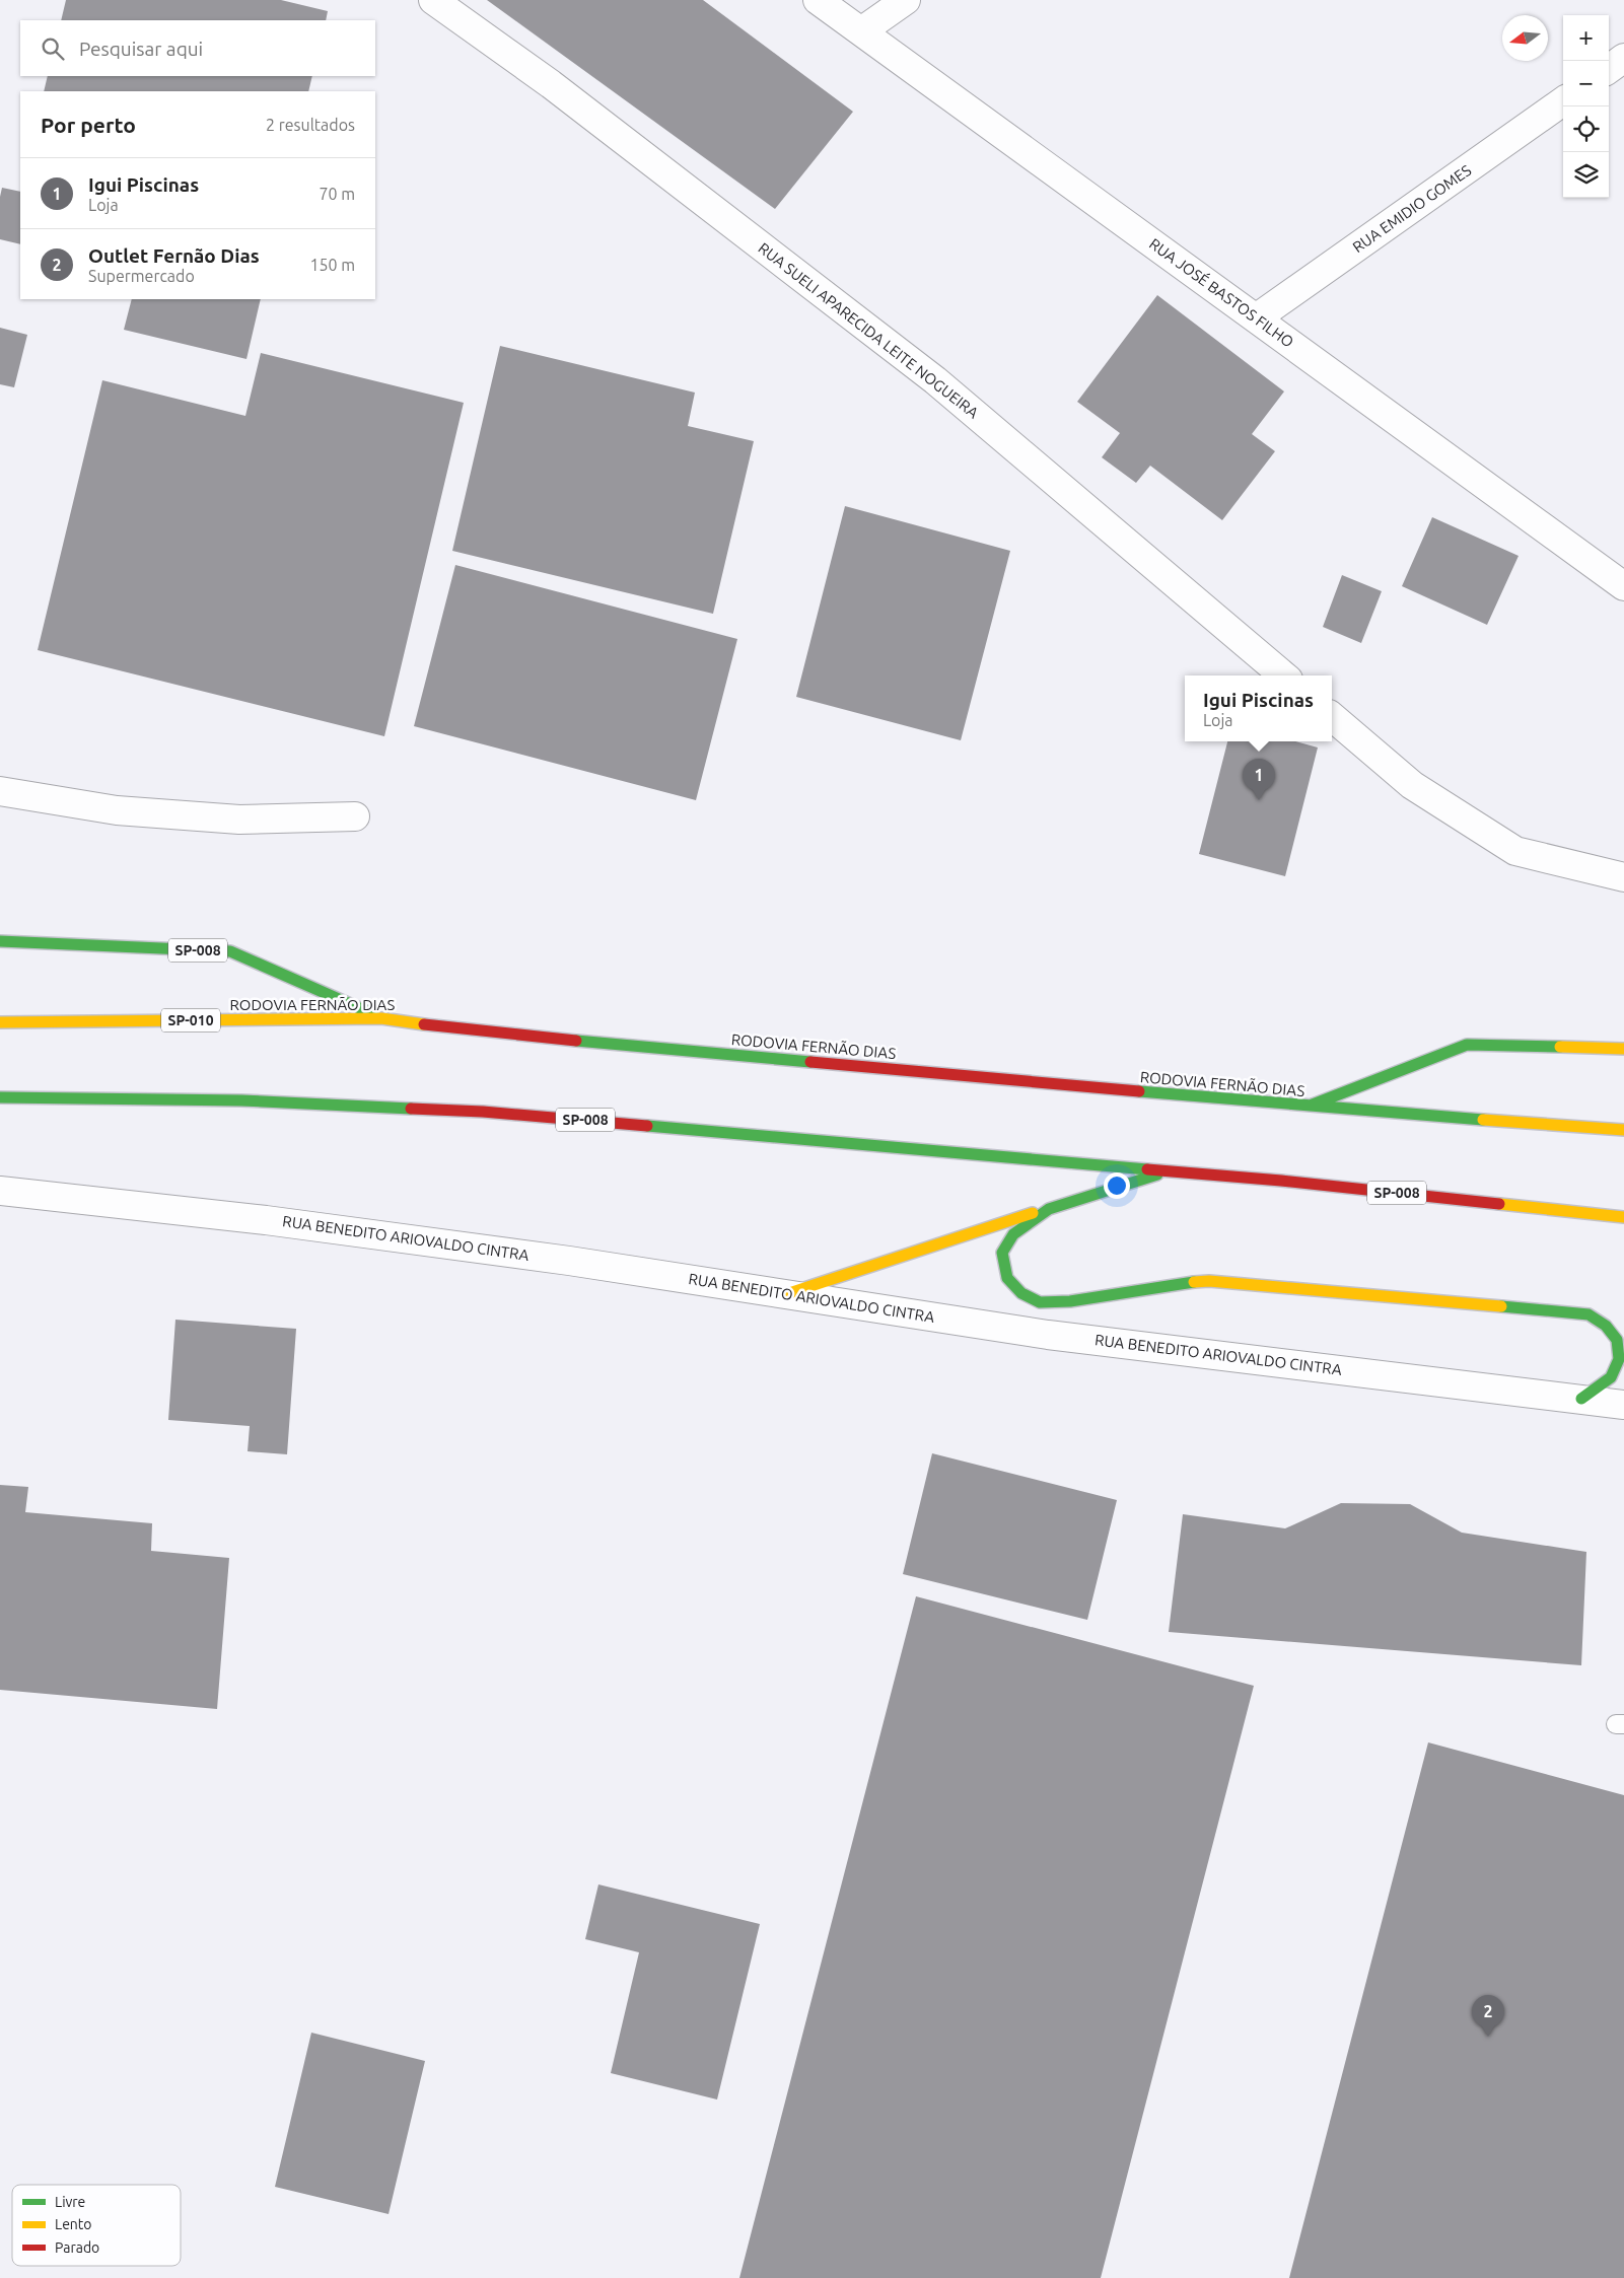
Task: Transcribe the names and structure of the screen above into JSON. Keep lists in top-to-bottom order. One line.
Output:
{"streets":{"highway":["SP-008","RODOVIA FERNÃO DIAS","SP-010"],"street":["RUA EMIDIO GOMES","RUA JOSÉ BASTOS FILHO","RUA SUELI APARECIDA LEITE NOGUEIRA","RUA BENEDITO ARIOVALDO CINTRA"]},"crossings":[["RUA EMIDIO GOMES","RUA JOSÉ BASTOS FILHO"],["SP-008","RODOVIA FERNÃO DIAS"]],"legend":["Livre","Lento","Parado"],"north":"left","page":{"map_buttons":["+","−"],"search":"Pesquisar aqui","heading":["Por perto","2 resultados"],"list":[{"mark":"1","name":"Igui Piscinas","note":"Loja","value":"70 m"},{"mark":"2","name":"Outlet Fernão Dias","note":"Supermercado","value":"150 m"}],"popup":["Igui Piscinas","Loja"],"pins":["1","2"]}}
